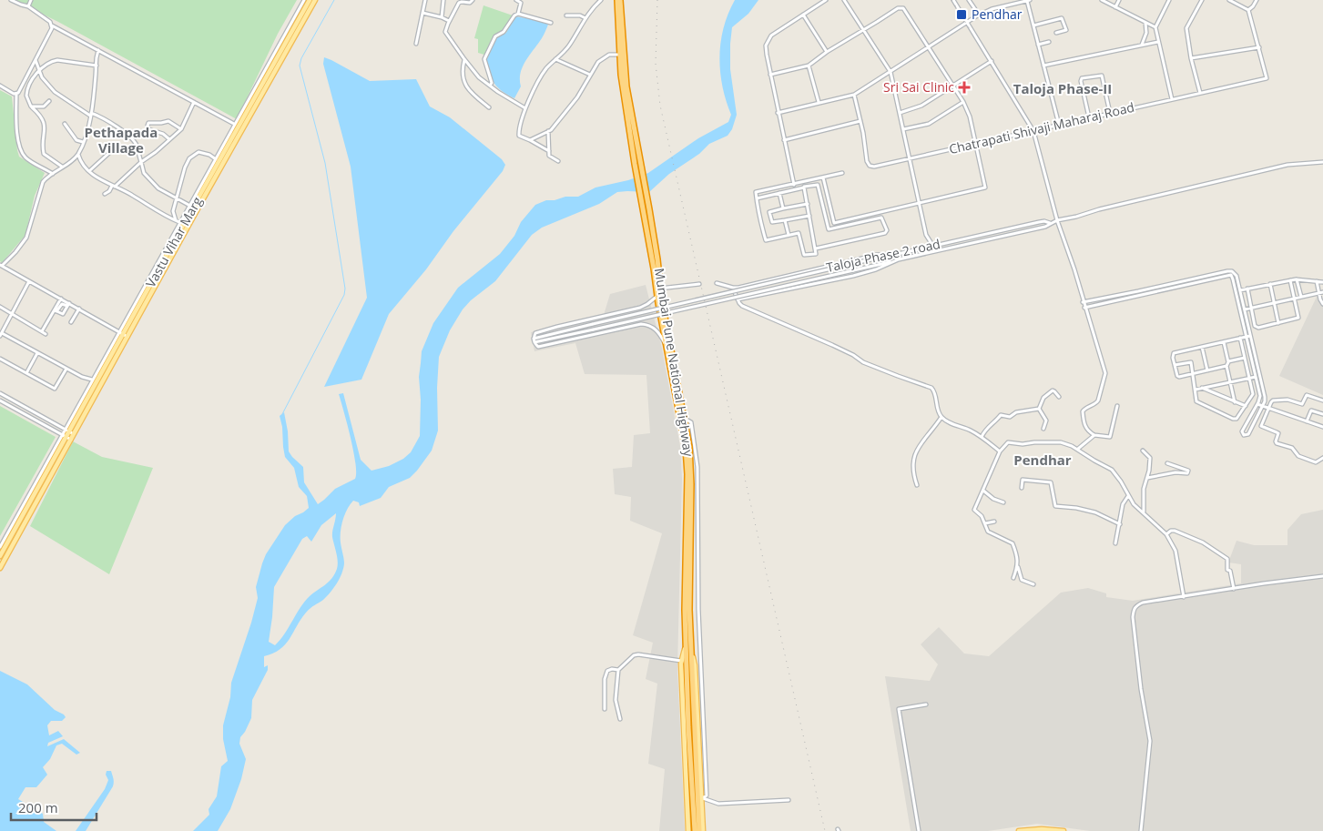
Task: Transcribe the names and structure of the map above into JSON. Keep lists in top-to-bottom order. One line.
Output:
{"streets":{"highway":["Mumbai Pune National Highway"],"main road":["Vastu Vihar Marg"],"street":["Chatrapati Shivaji Maharaj Road","Taloja Phase 2 road"]},"districts":["Taloja Phase-II","Pethapada Village","Pendhar"],"places":{"transit":["Pendhar"],"health":["Sri Sai Clinic"]},"scale_bar":"200 m"}
